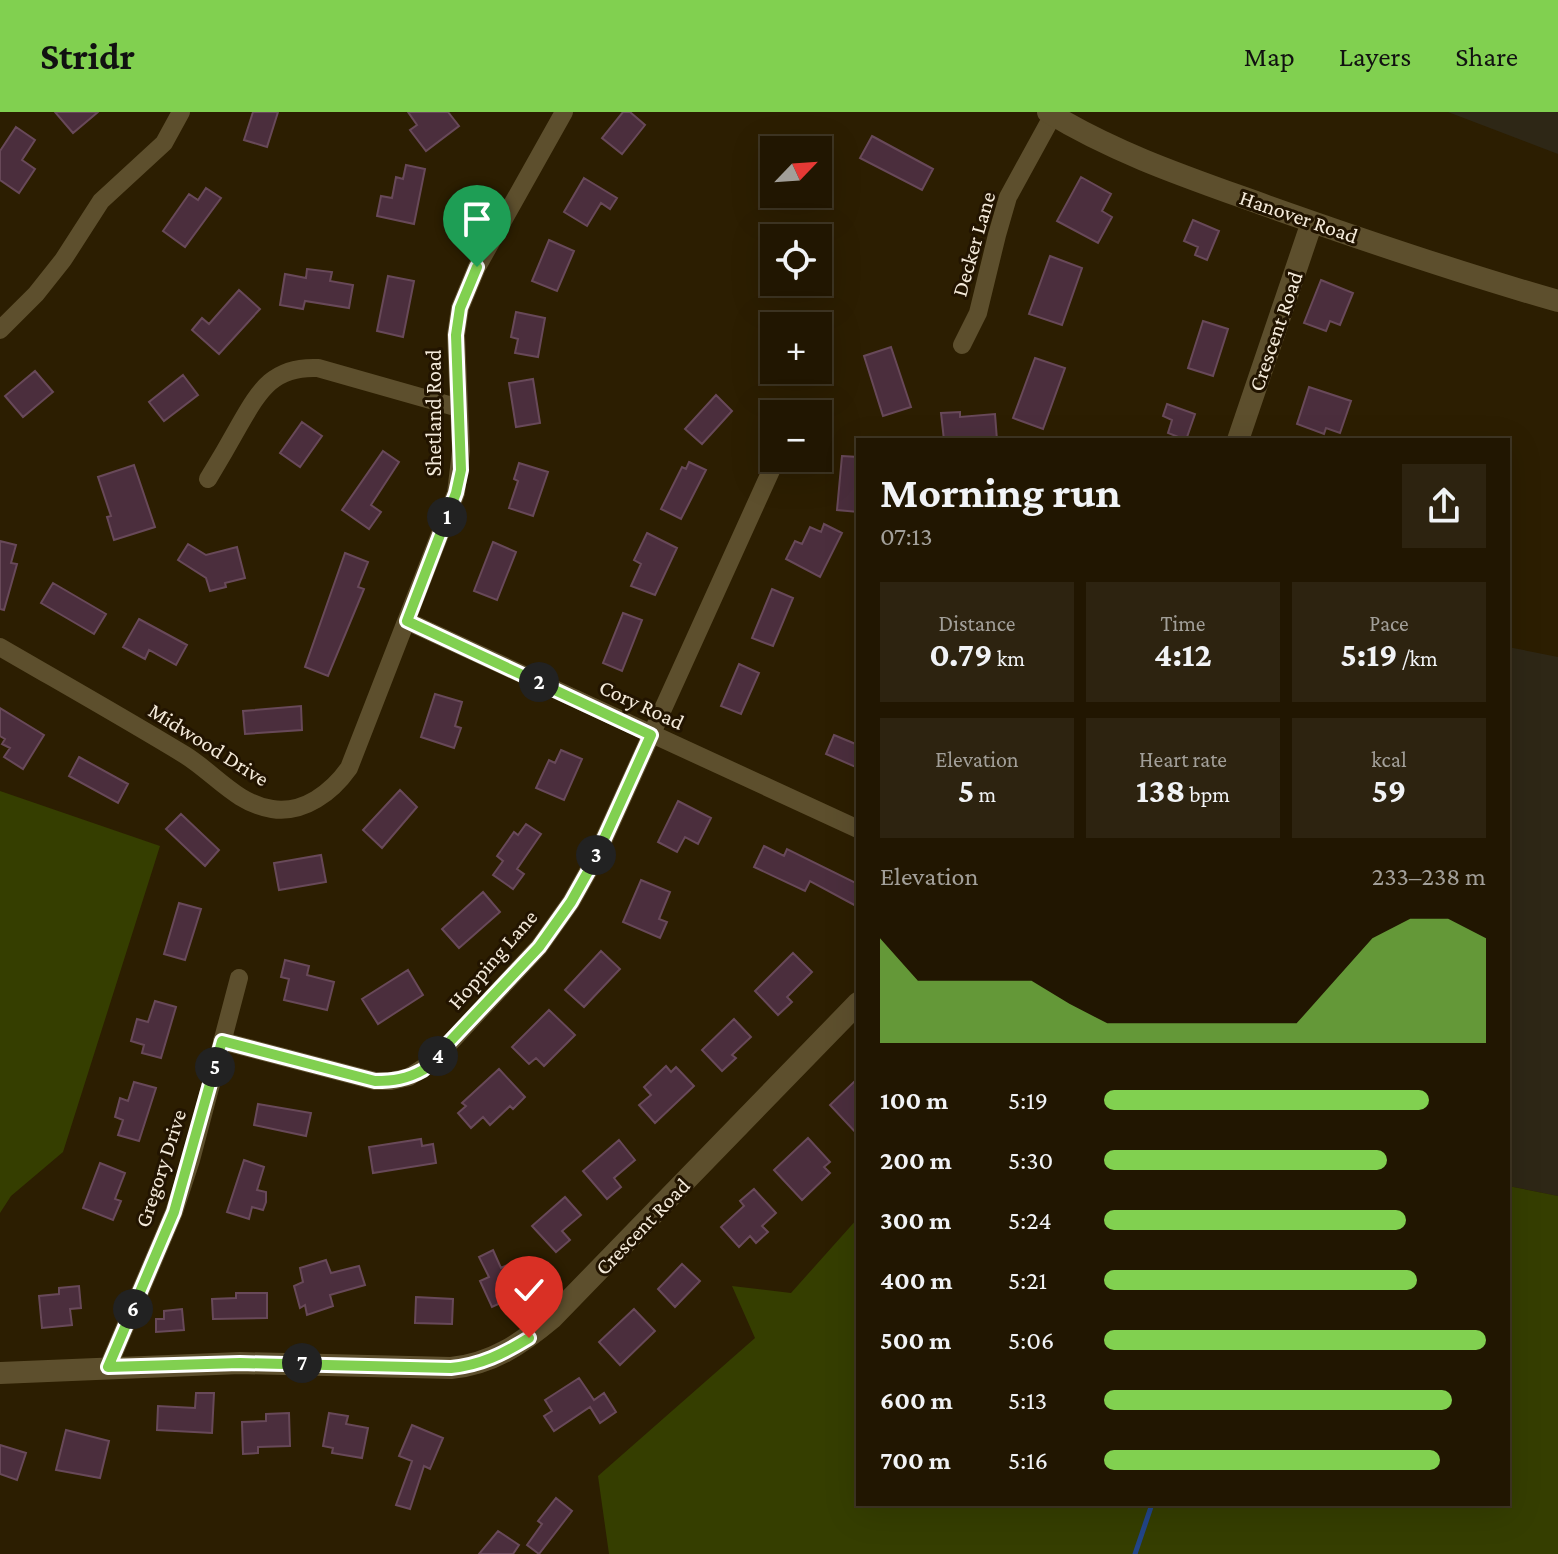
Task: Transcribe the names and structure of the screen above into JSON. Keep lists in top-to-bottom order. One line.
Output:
{"streets":{"street":["Hanover Road","Decker Lane","Crescent Road","Shetland Road","Cory Road","Midwood Drive","Hopping Lane","Gregory Drive"]},"crossings":[["Hanover Road","Decker Lane"],["Hanover Road","Crescent Road"],["Crescent Road","Gregory Drive"],["Shetland Road","Cory Road"],["Shetland Road","Midwood Drive"],["Cory Road","Hopping Lane"],["Hopping Lane","Gregory Drive"]],"north":"top right","page":{"header":"Stridr","nav":["Map","Layers","Share"],"map_buttons":["+","−"],"heading":["Morning run","07:13"],"pins":["1","2","3","4","5","6","7"],"stats":[["Distance","0.79 km"],["Time","4:12"],["Pace","5:19 /km"],["Elevation","5 m"],["Heart rate","138 bpm"],["kcal","59"]],"chart":["Elevation","233–238 m"],"list":[{"name":"100 m","note":"5:19"},{"name":"200 m","note":"5:30"},{"name":"300 m","note":"5:24"},{"name":"400 m","note":"5:21"},{"name":"500 m","note":"5:06"},{"name":"600 m","note":"5:13"},{"name":"700 m","note":"5:16"}]}}
